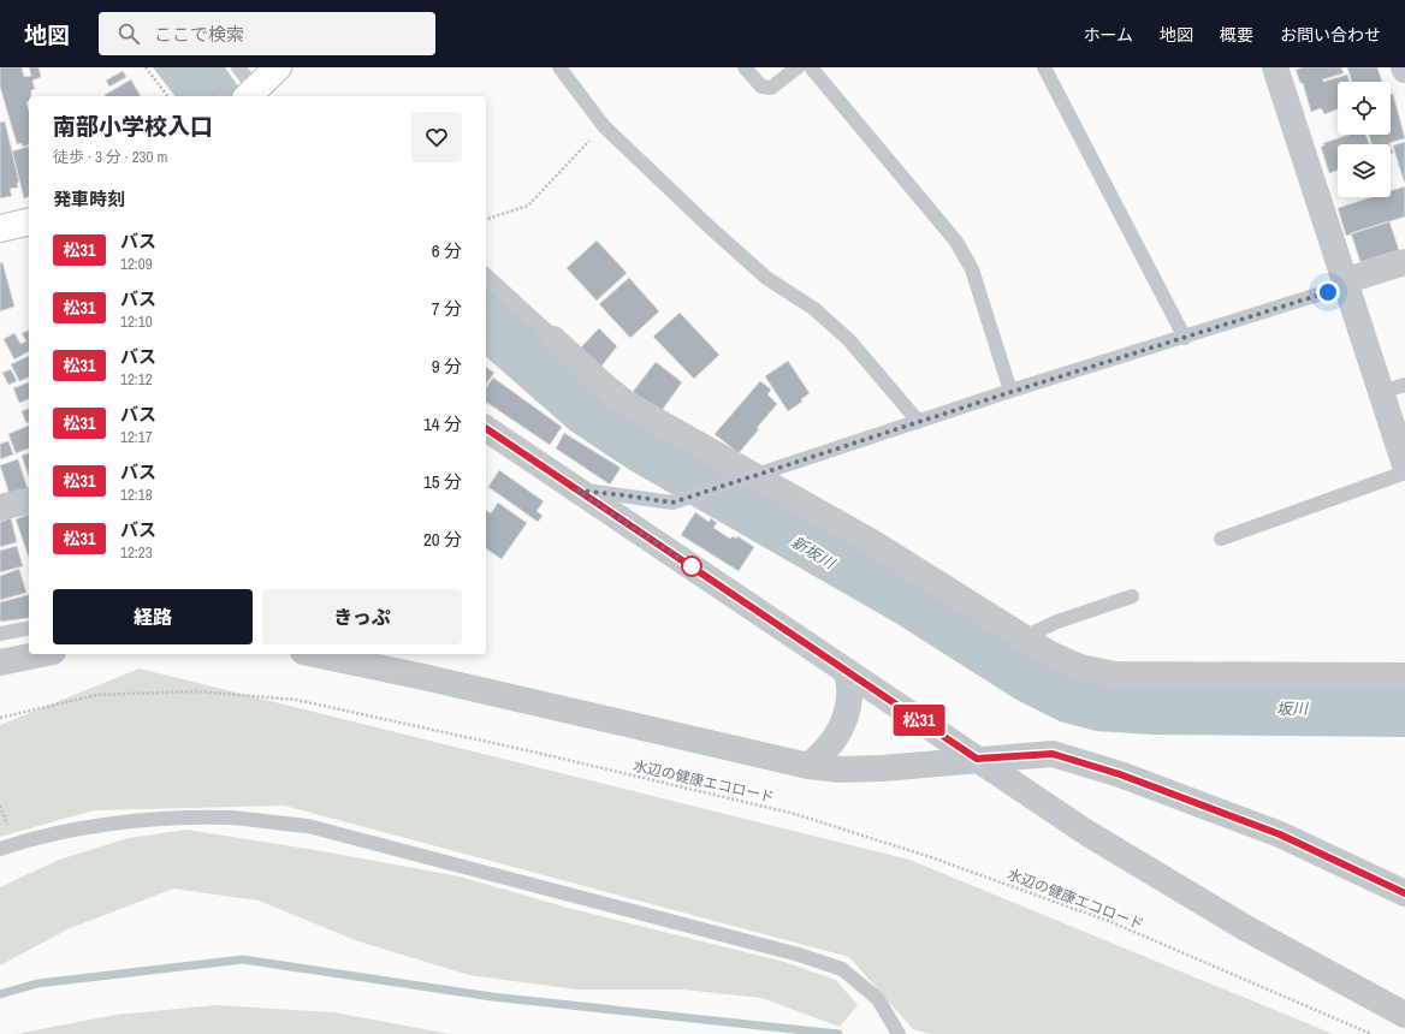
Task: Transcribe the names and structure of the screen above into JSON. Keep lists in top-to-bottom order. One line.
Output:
{"streets":{"path":["水辺の健康エコロード"]},"water":["新坂川","坂川"],"lines":["bus line 松31"],"page":{"header":"地図","search":"ここで検索","nav":["ホーム","地図","概要","お問い合わせ"],"on_map":"松31","heading":[["南部小学校入口","徒歩 · 3 分 · 230 m"],"発車時刻"],"list":[{"mark":"松31","name":"バス","note":"12:09","value":"6 分"},{"mark":"松31","name":"バス","note":"12:10","value":"7 分"},{"mark":"松31","name":"バス","note":"12:12","value":"9 分"},{"mark":"松31","name":"バス","note":"12:17","value":"14 分"},{"mark":"松31","name":"バス","note":"12:18","value":"15 分"},{"mark":"松31","name":"バス","note":"12:23","value":"20 分"}],"buttons":["経路","きっぷ"]}}
